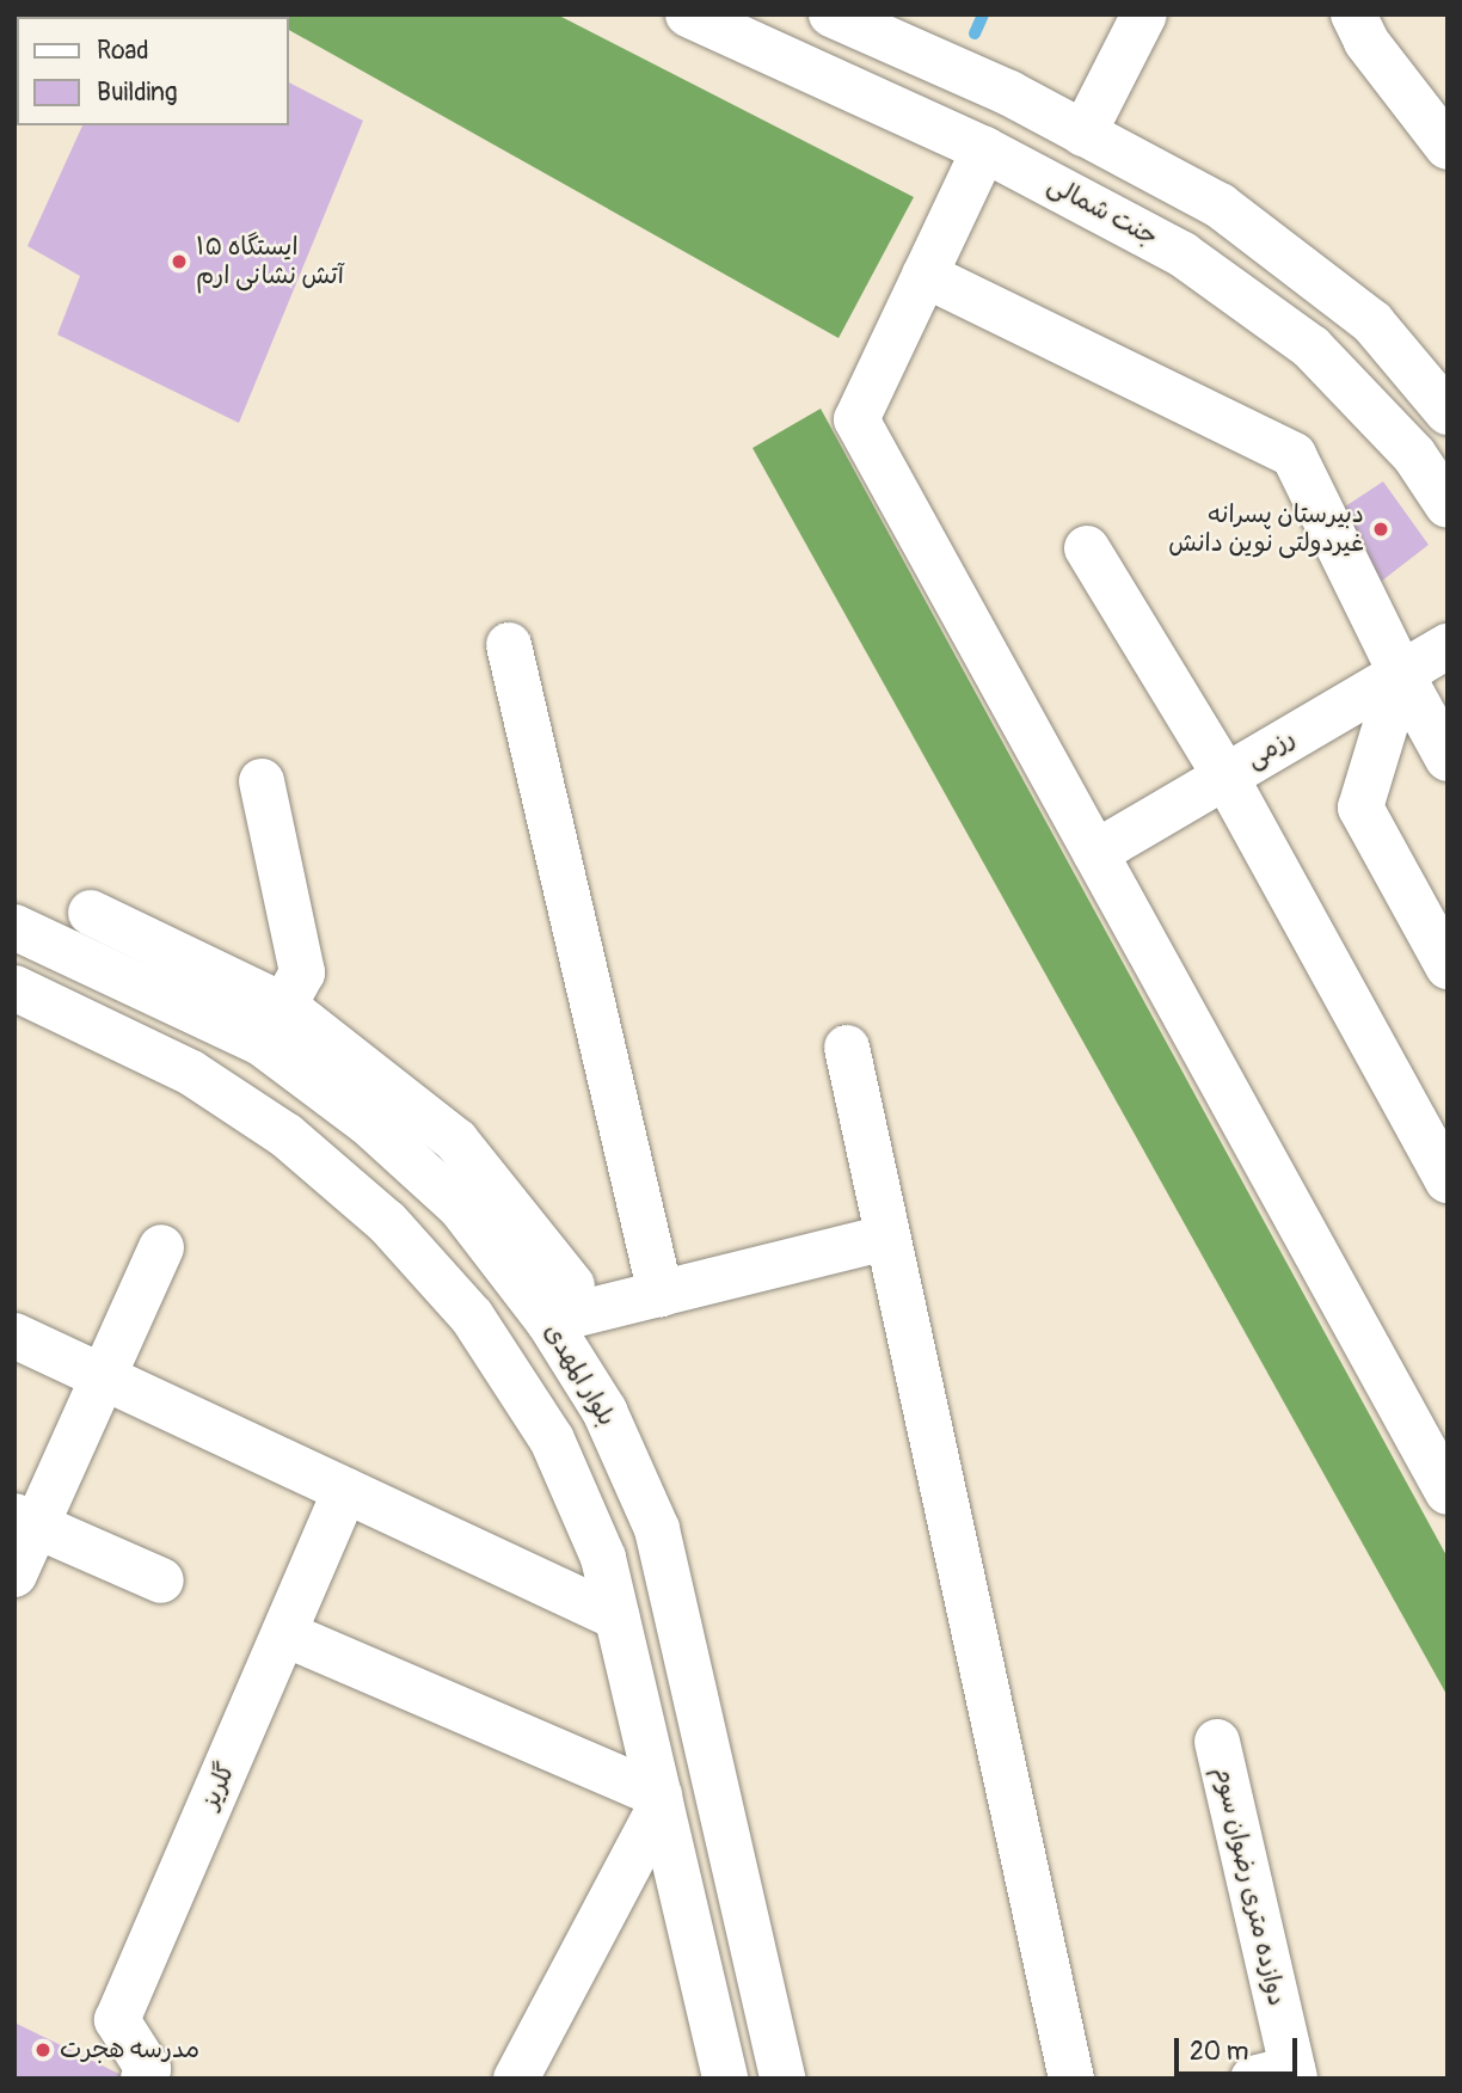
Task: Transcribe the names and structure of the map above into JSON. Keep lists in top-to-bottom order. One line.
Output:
{"streets":{"street":["جنت شمالی","رزمی","بلوار المهدی","گلریز","دوازده متری رضوان سوم"]},"places":["ایستگاه ۱۵ آتش نشانی ارم","دبیرستان پسرانه غیردولتی نوین دانش","مدرسه هجرت"],"legend":["Road","Building"],"scale_bar":"20 m"}
